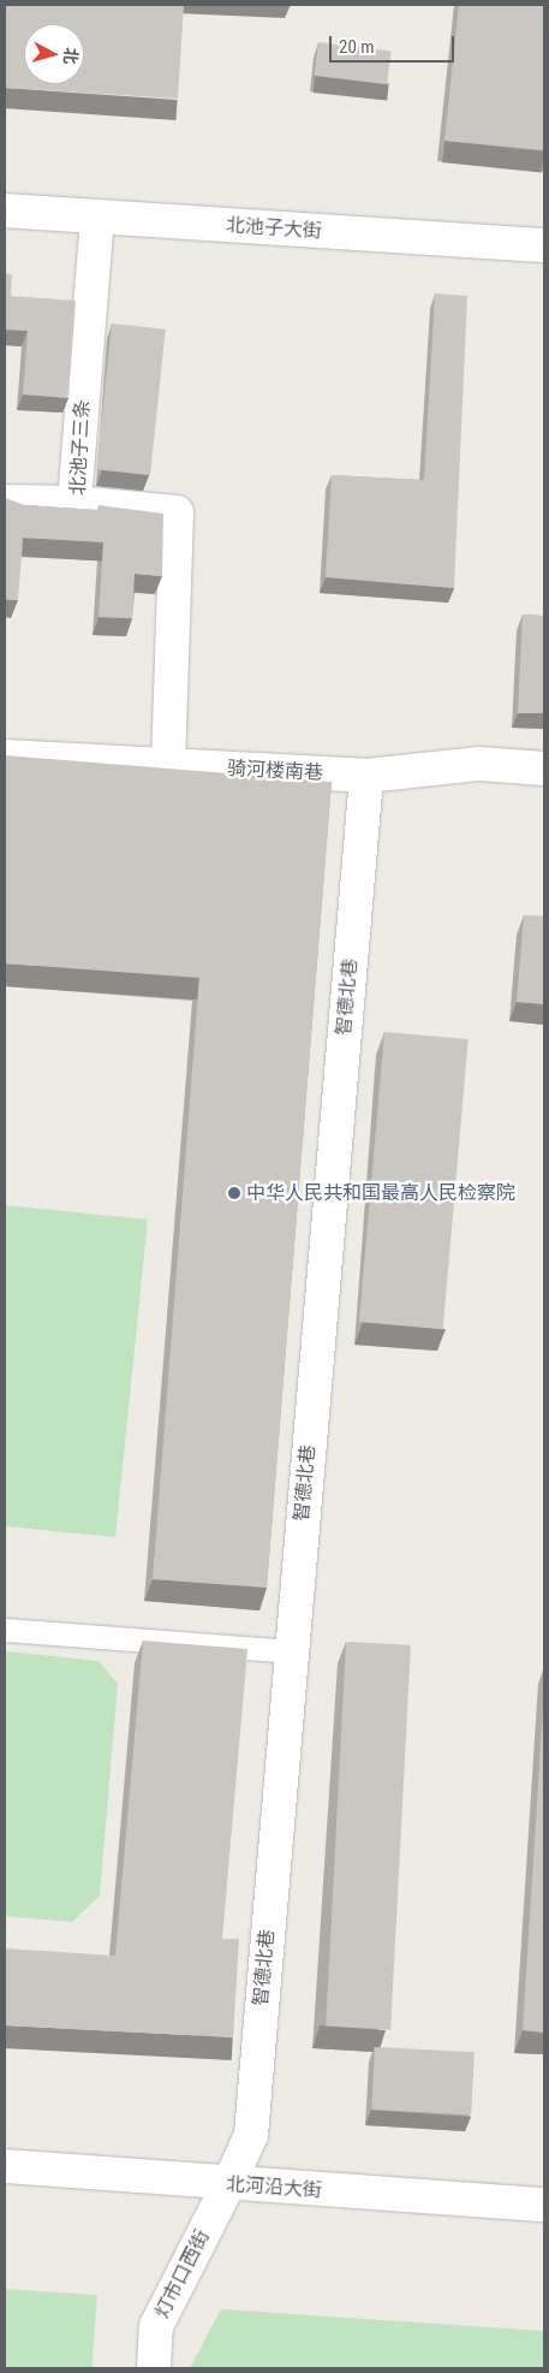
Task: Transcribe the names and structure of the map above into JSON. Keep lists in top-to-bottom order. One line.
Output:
{"streets":{"street":["北池子大街","北池子三条","骑河楼南巷","智德北巷","北河沿大街","灯市口西街"]},"crossings":[["北池子大街","北池子三条"],["北池子三条","骑河楼南巷"],["骑河楼南巷","智德北巷"],["智德北巷","北河沿大街"],["智德北巷","灯市口西街"],["北河沿大街","灯市口西街"]],"places":["中华人民共和国最高人民检察院"],"scale_bar":"20 m","north":"right"}
